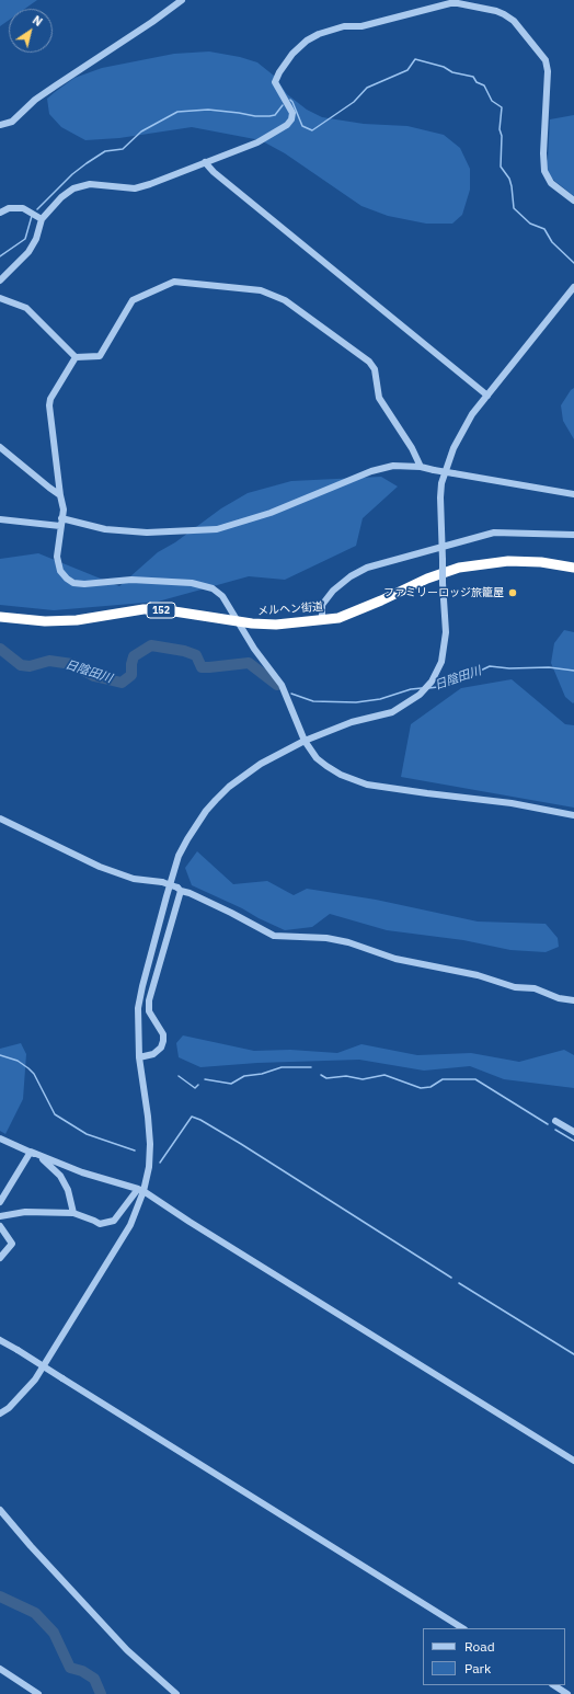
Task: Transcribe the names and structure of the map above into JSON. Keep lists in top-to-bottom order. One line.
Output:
{"streets":{"highway":["メルヘン街道","152"]},"water":["日陰田川"],"places":["ファミリーロッジ旅籠屋"],"legend":["Road","Park"],"north":"top right"}
